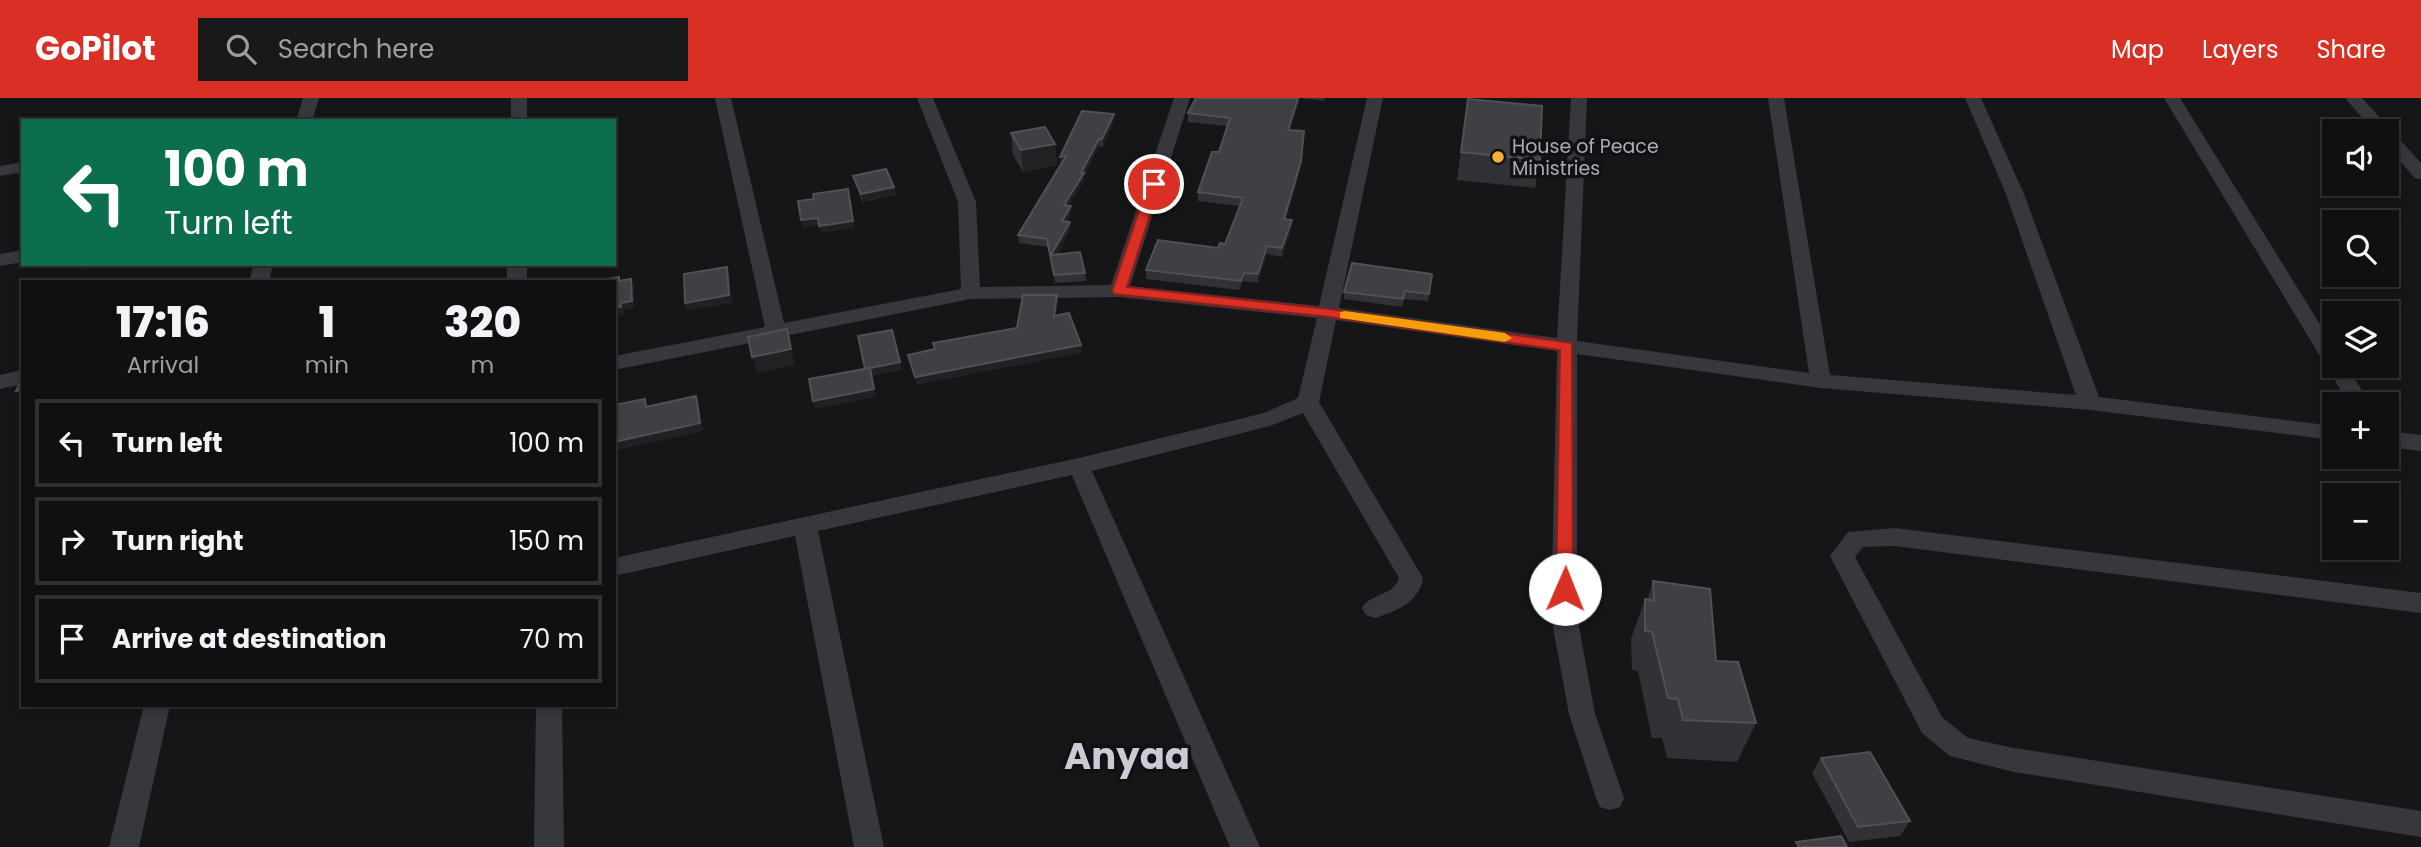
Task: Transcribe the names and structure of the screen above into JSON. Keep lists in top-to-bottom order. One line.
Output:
{"districts":["Anyaa"],"places":["House of Peace Ministries"],"page":{"header":"GoPilot","search":"Search here","nav":["Map","Layers","Share"],"map_buttons":["+","−"],"turn":["100 m","Turn left"],"eta":["17:16","Arrival","1","min","320","m"],"list":[{"name":"Turn left","value":"100 m"},{"name":"Turn right","value":"150 m"},{"name":"Arrive at destination","value":"70 m"}]}}
